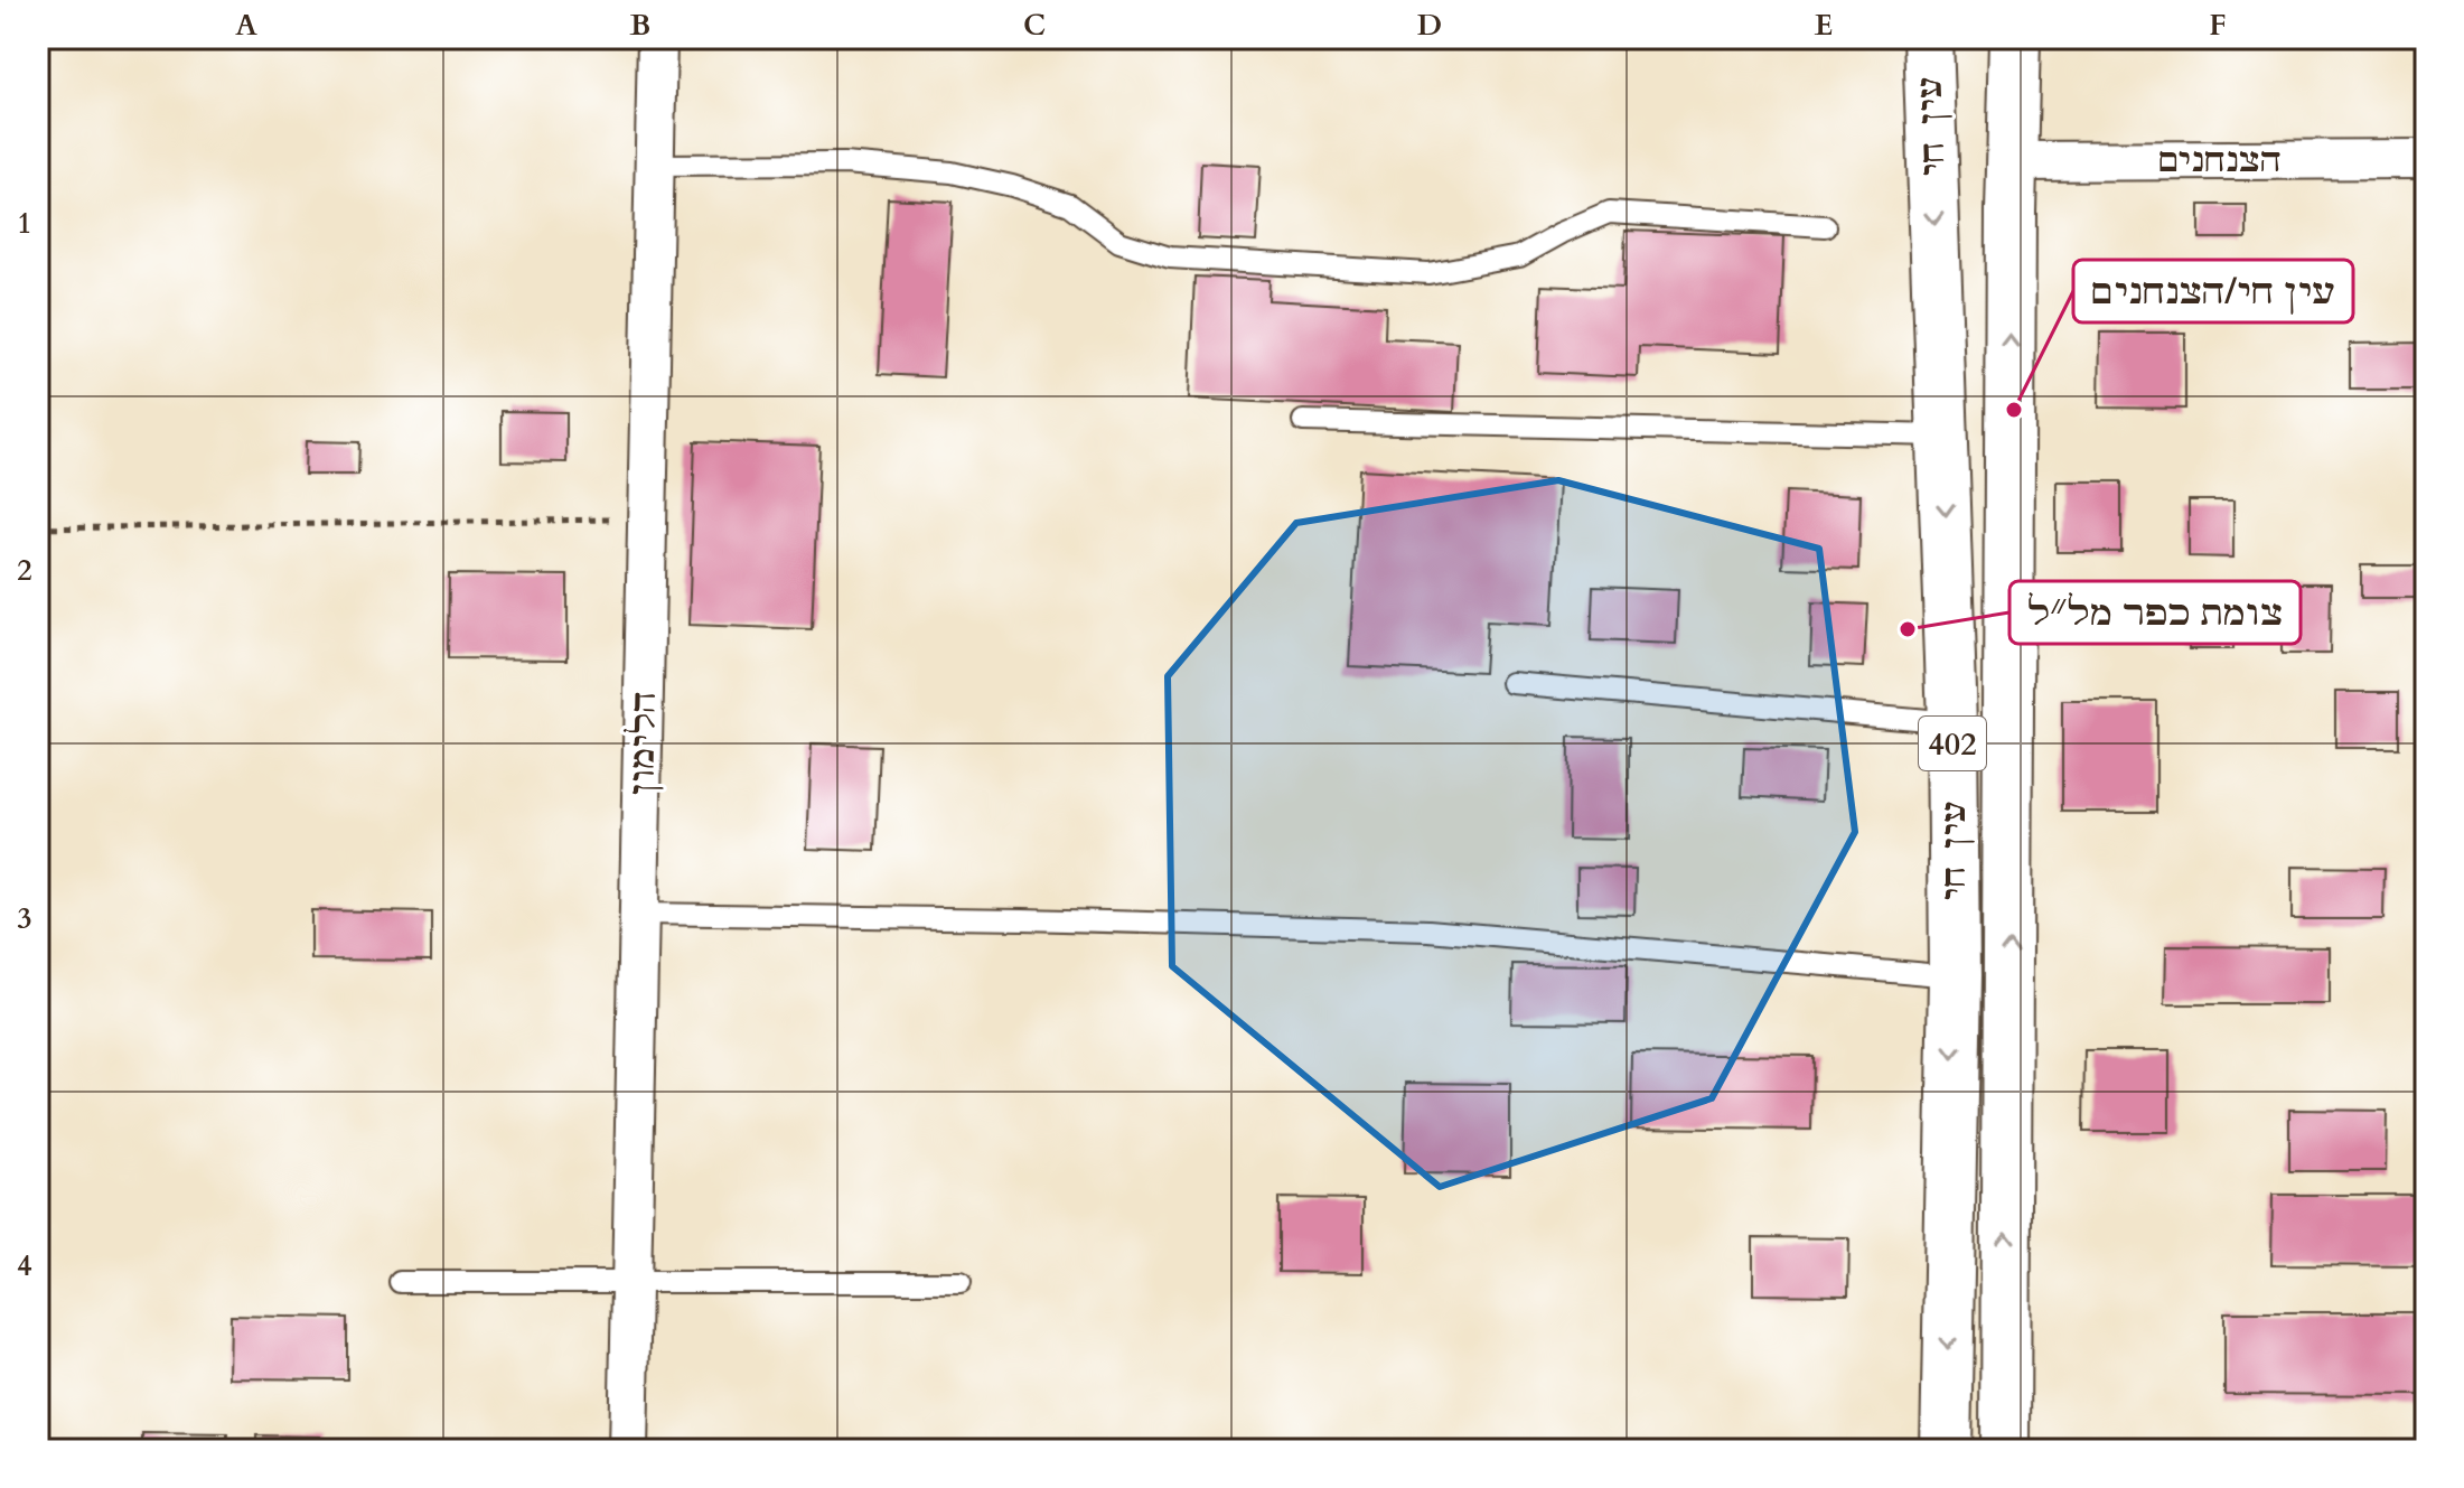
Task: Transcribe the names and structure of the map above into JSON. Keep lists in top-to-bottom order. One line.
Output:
{"streets":{"main road":["עין חי","402"],"street":["הצנחנים","הלימון"]},"crossings":[["עין חי","הצנחנים"]],"places":["עין חי/הצנחנים","צומת כפר מל״ל"],"grid":{"columns":["A","B","C","D","E","F"],"rows":["1","2","3","4"]}}
